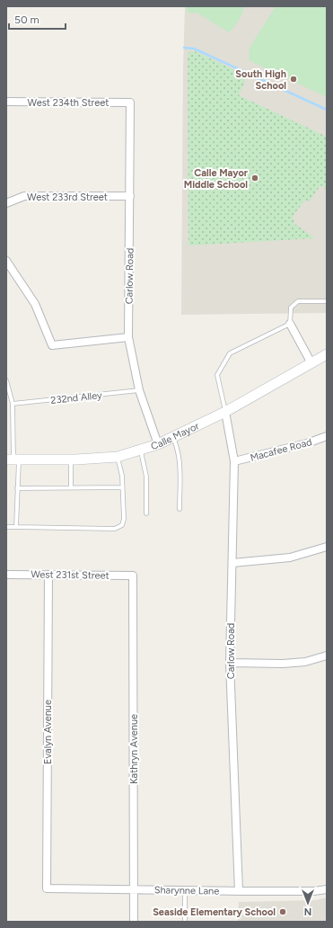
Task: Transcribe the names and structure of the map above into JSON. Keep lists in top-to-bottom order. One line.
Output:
{"streets":{"street":["West 234th Street","West 233rd Street","Carlow Road","Calle Mayor","Macafee Road","West 231st Street","Evalyn Avenue","Kathryn Avenue","Sharynne Lane"],"lane":["232nd Alley"]},"crossings":[["West 234th Street","Carlow Road"],["West 233rd Street","Carlow Road"],["Carlow Road","232nd Alley"],["Carlow Road","Calle Mayor"],["Carlow Road","Macafee Road"],["Carlow Road","Sharynne Lane"],["West 231st Street","Evalyn Avenue"],["West 231st Street","Kathryn Avenue"],["Evalyn Avenue","Sharynne Lane"],["Kathryn Avenue","Sharynne Lane"]],"places":["South High School","Calle Mayor Middle School","Seaside Elementary School"],"scale_bar":"50 m","north":"bottom"}
